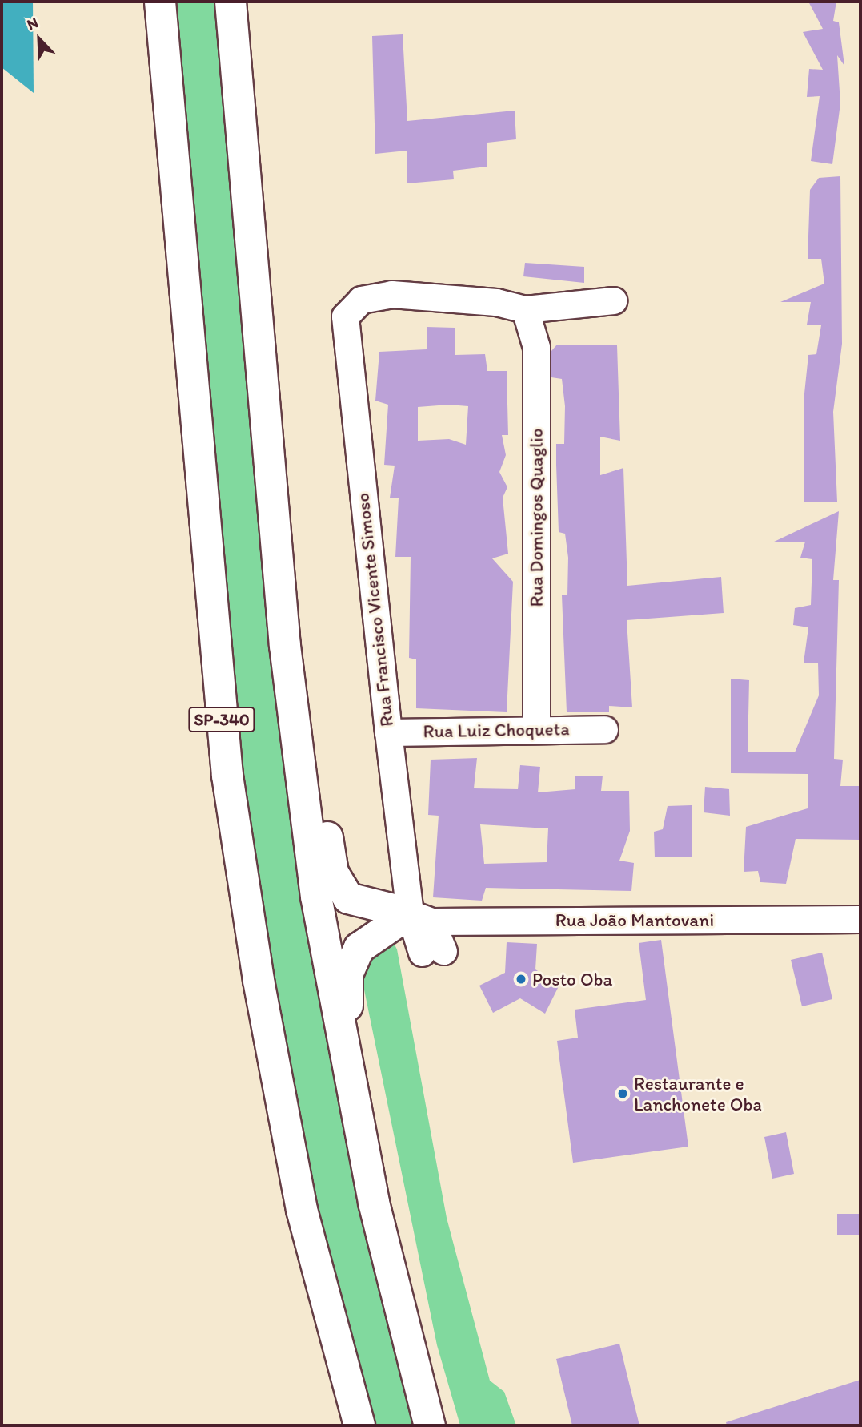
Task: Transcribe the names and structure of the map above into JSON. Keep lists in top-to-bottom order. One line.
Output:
{"streets":{"highway":["SP-340"],"street":["Rua Domingos Quaglio","Rua Francisco Vicente Simoso","Rua Luiz Choqueta","Rua João Mantovani"]},"crossings":[["Rua Domingos Quaglio","Rua Francisco Vicente Simoso"],["Rua Domingos Quaglio","Rua Luiz Choqueta"],["Rua Francisco Vicente Simoso","Rua Luiz Choqueta"],["Rua Francisco Vicente Simoso","Rua João Mantovani"]],"places":["Posto Oba","Restaurante e Lanchonete Oba"],"north":"top left"}
